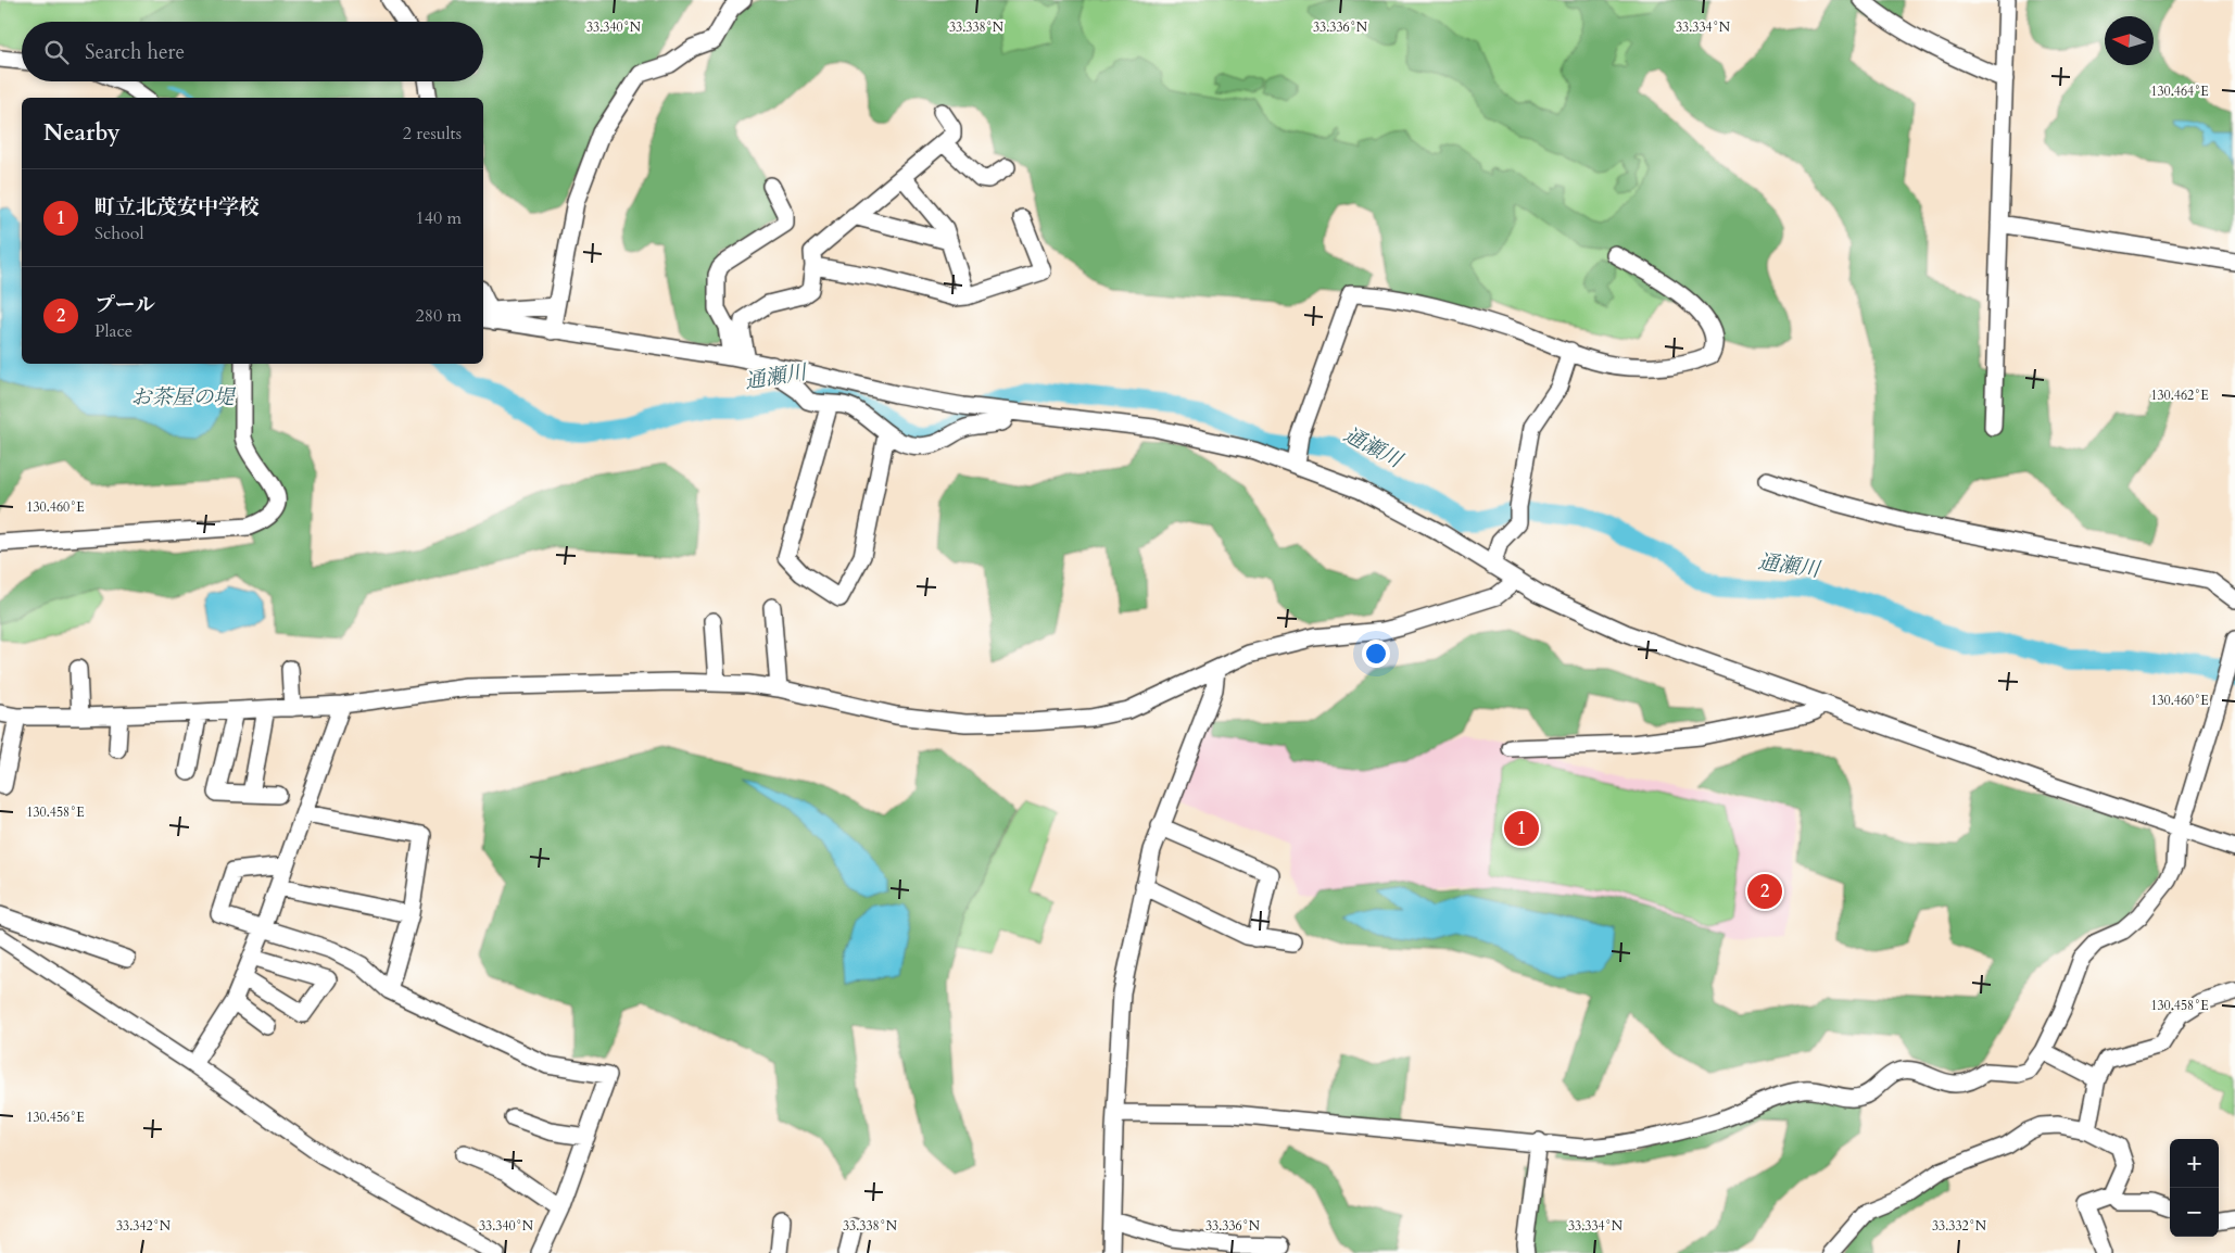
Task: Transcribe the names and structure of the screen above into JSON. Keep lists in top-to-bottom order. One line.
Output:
{"water":["通瀬川","お茶屋の堤"],"north":"left","page":{"search":"Search here","heading":["Nearby","2 results"],"list":[{"mark":"1","name":"町立北茂安中学校","note":"School","value":"140 m"},{"mark":"2","name":"プール","note":"Place","value":"280 m"}],"pins":["1","2"],"map_buttons":["+","−"]},"coordinates":["33.340°N","33.338°N","33.336°N","33.334°N","130.464°E","130.462°E","130.460°E","130.458°E","130.456°E","33.342°N","33.332°N"]}
